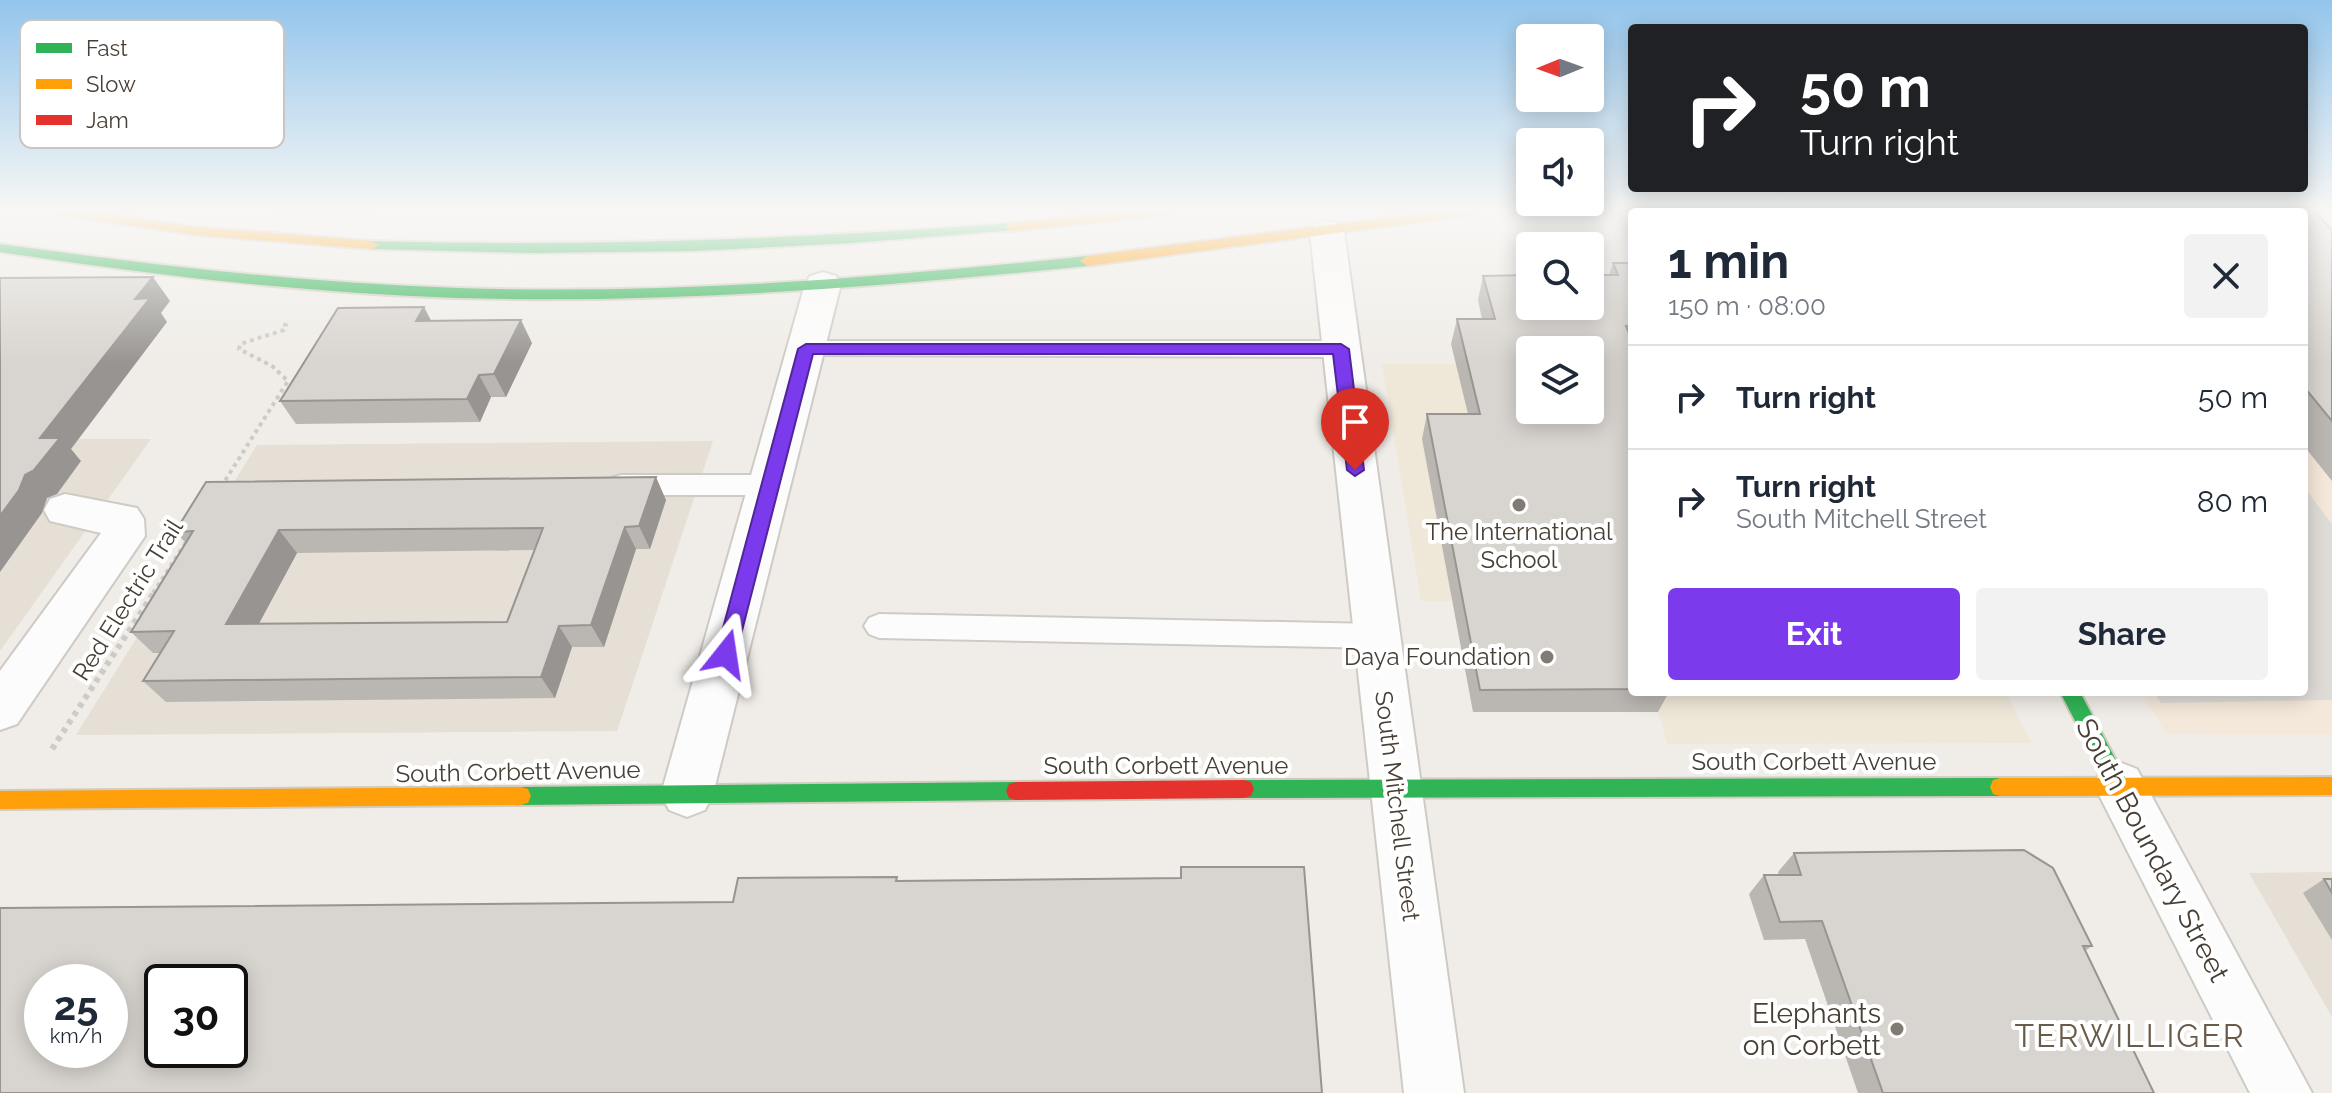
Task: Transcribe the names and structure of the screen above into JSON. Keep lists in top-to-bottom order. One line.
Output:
{"streets":{"main road":["South Corbett Avenue","South Boundary Street"],"street":["South Mitchell Street"],"path":["Red Electric Trail"]},"crossings":[["Red Electric Trail","South Corbett Avenue"],["South Corbett Avenue","South Mitchell Street"],["South Corbett Avenue","South Boundary Street"]],"districts":["TERWILLIGER"],"places":["The International School","Daya Foundation","Elephants on Corbett"],"legend":["Fast","Slow","Jam"],"north":"left","page":{"turn":["50 m","Turn right"],"heading":["1 min","150 m · 08:00"],"list":[{"name":"Turn right","value":"50 m"},{"name":"Turn right","note":"South Mitchell Street","value":"80 m"}],"buttons":["Exit","Share"],"speed":"25 km/h","limit":"30"}}
